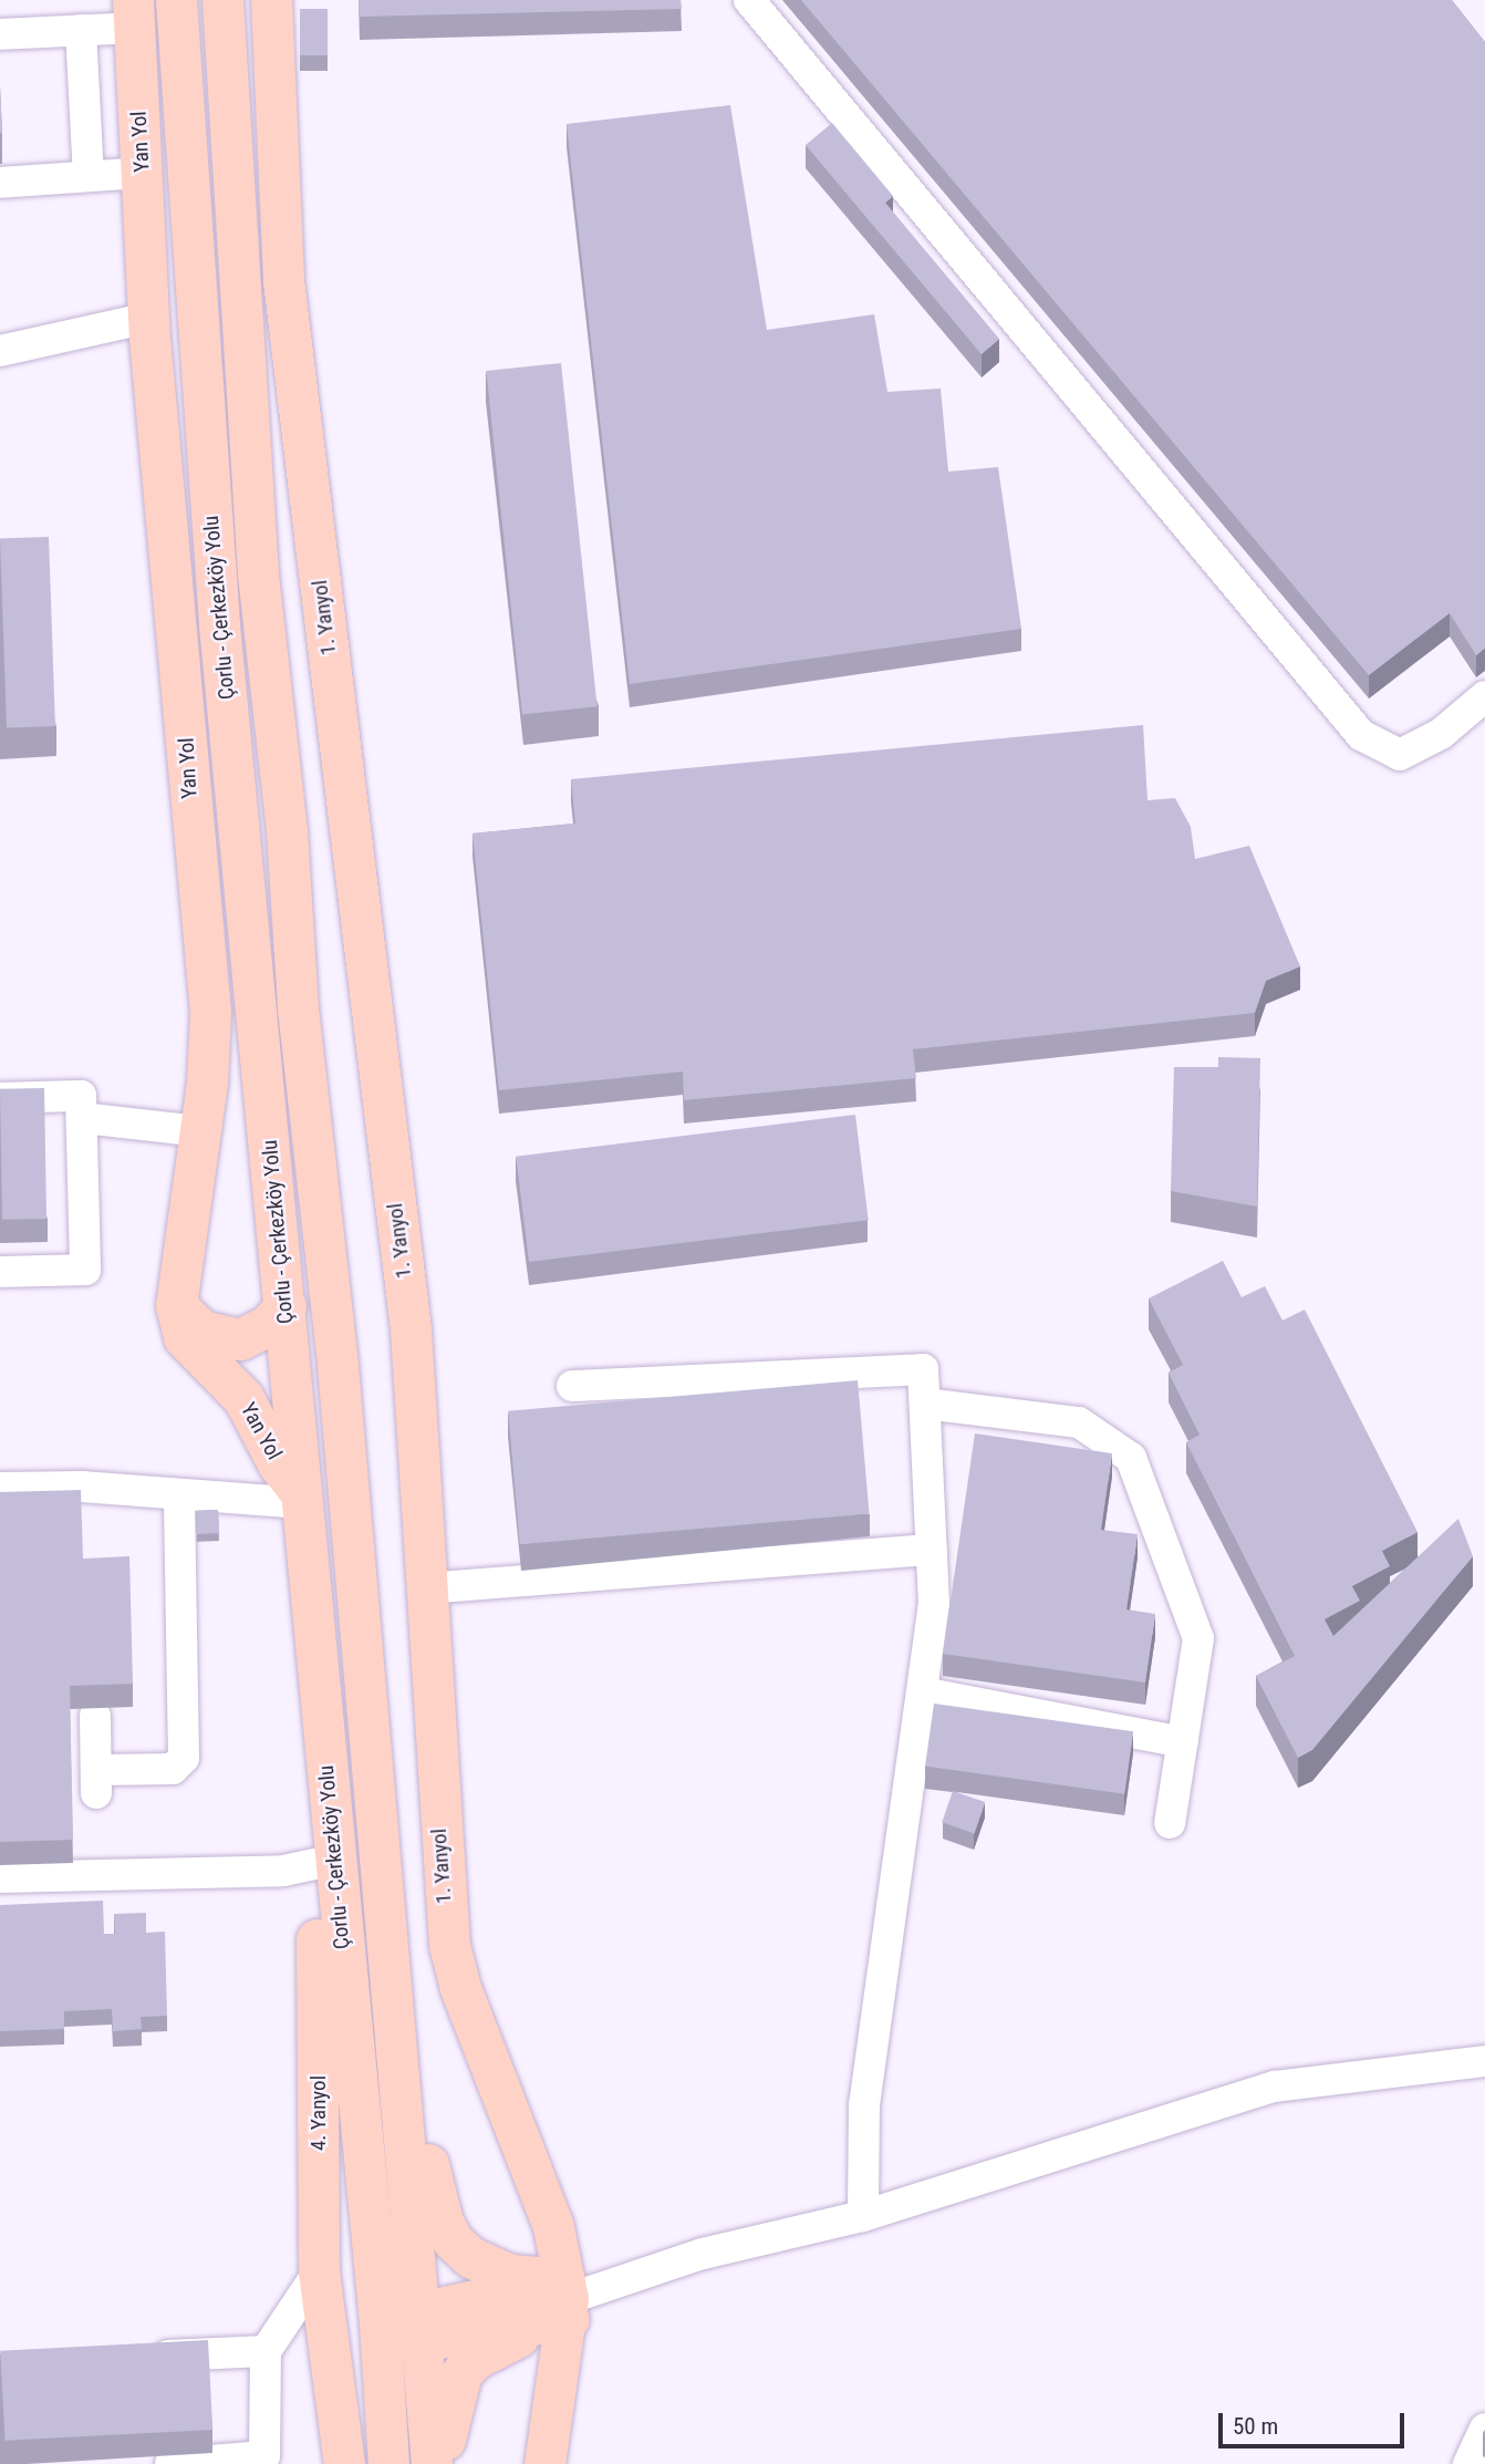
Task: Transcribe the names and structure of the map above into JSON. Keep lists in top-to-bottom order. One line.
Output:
{"streets":{"main road":["Yan Yol","Çorlu - Çerkezköy Yolu","1. Yanyol","4. Yanyol"]},"crossings":[["Yan Yol","Çorlu - Çerkezköy Yolu"],["Çorlu - Çerkezköy Yolu","4. Yanyol"]],"scale_bar":"50 m"}
